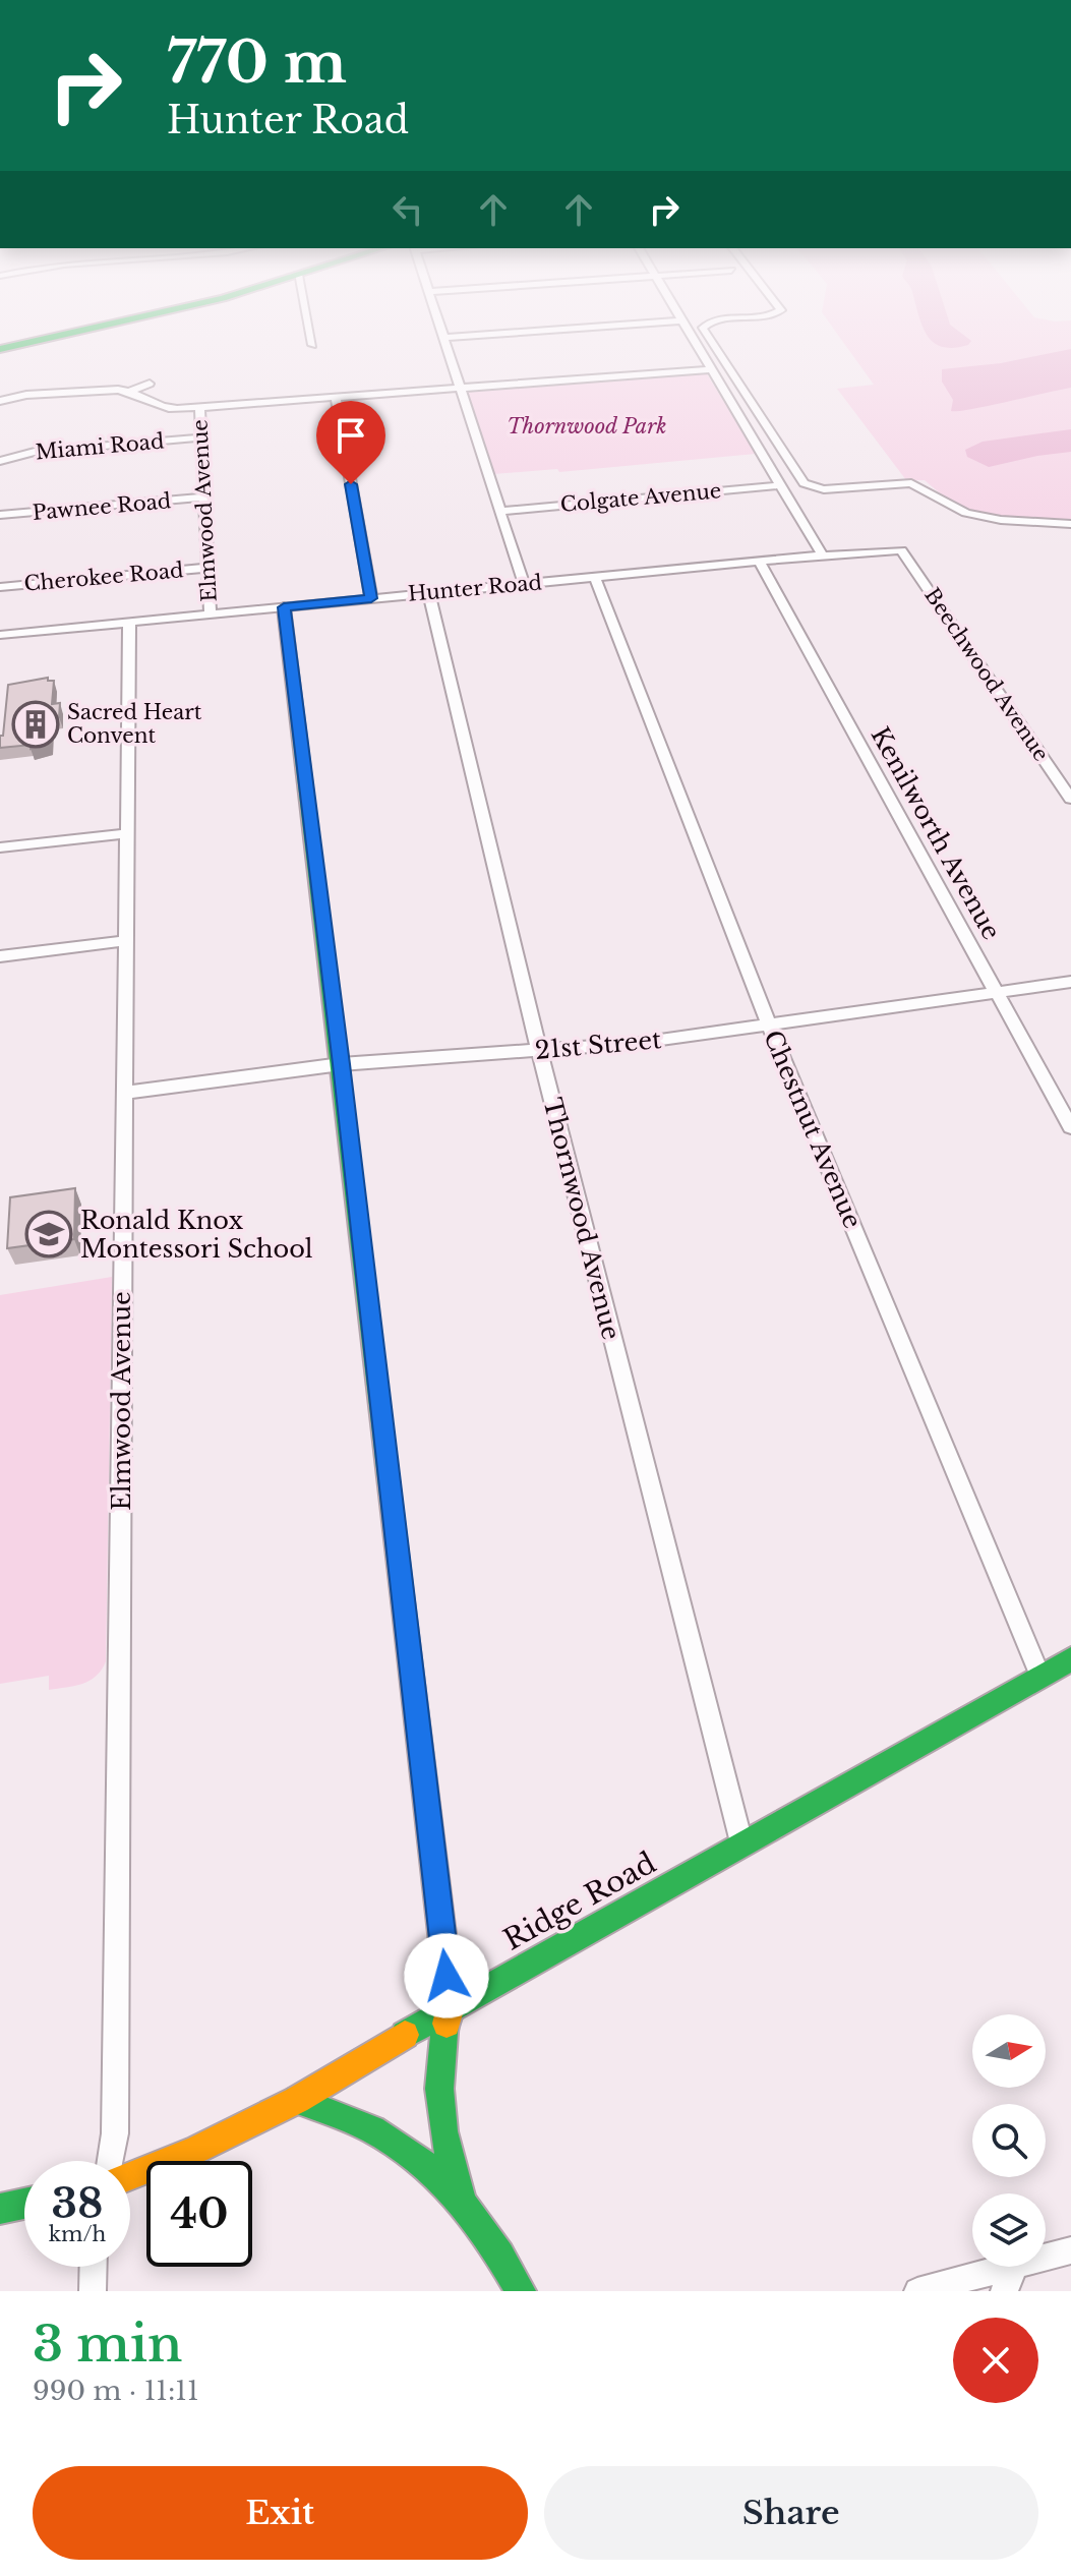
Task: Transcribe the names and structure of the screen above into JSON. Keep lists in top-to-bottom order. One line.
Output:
{"streets":{"street":["Miami Road","Colgate Avenue","Pawnee Road","Elmwood Avenue","Cherokee Road","Hunter Road","Beechwood Avenue","Kenilworth Avenue","21st Street","Chestnut Avenue","Thornwood Avenue","Ridge Road"]},"crossings":[["Miami Road","Elmwood Avenue"],["Pawnee Road","Elmwood Avenue"],["Elmwood Avenue","Cherokee Road"],["Elmwood Avenue","Hunter Road"],["Elmwood Avenue","21st Street"],["Hunter Road","Beechwood Avenue"],["Hunter Road","Kenilworth Avenue"],["Hunter Road","Chestnut Avenue"],["Hunter Road","Thornwood Avenue"],["Kenilworth Avenue","21st Street"],["21st Street","Chestnut Avenue"],["21st Street","Thornwood Avenue"],["Chestnut Avenue","Ridge Road"],["Thornwood Avenue","Ridge Road"]],"parks":["Thornwood Park"],"places":{"building":["Sacred Heart Convent"],"school or university":["Ronald Knox Montessori School"]},"north":"right","page":{"turn":["770 m","Hunter Road"],"speed":"38 km/h","limit":"40","heading":["3 min","990 m · 11:11"],"buttons":["Exit","Share"]}}
